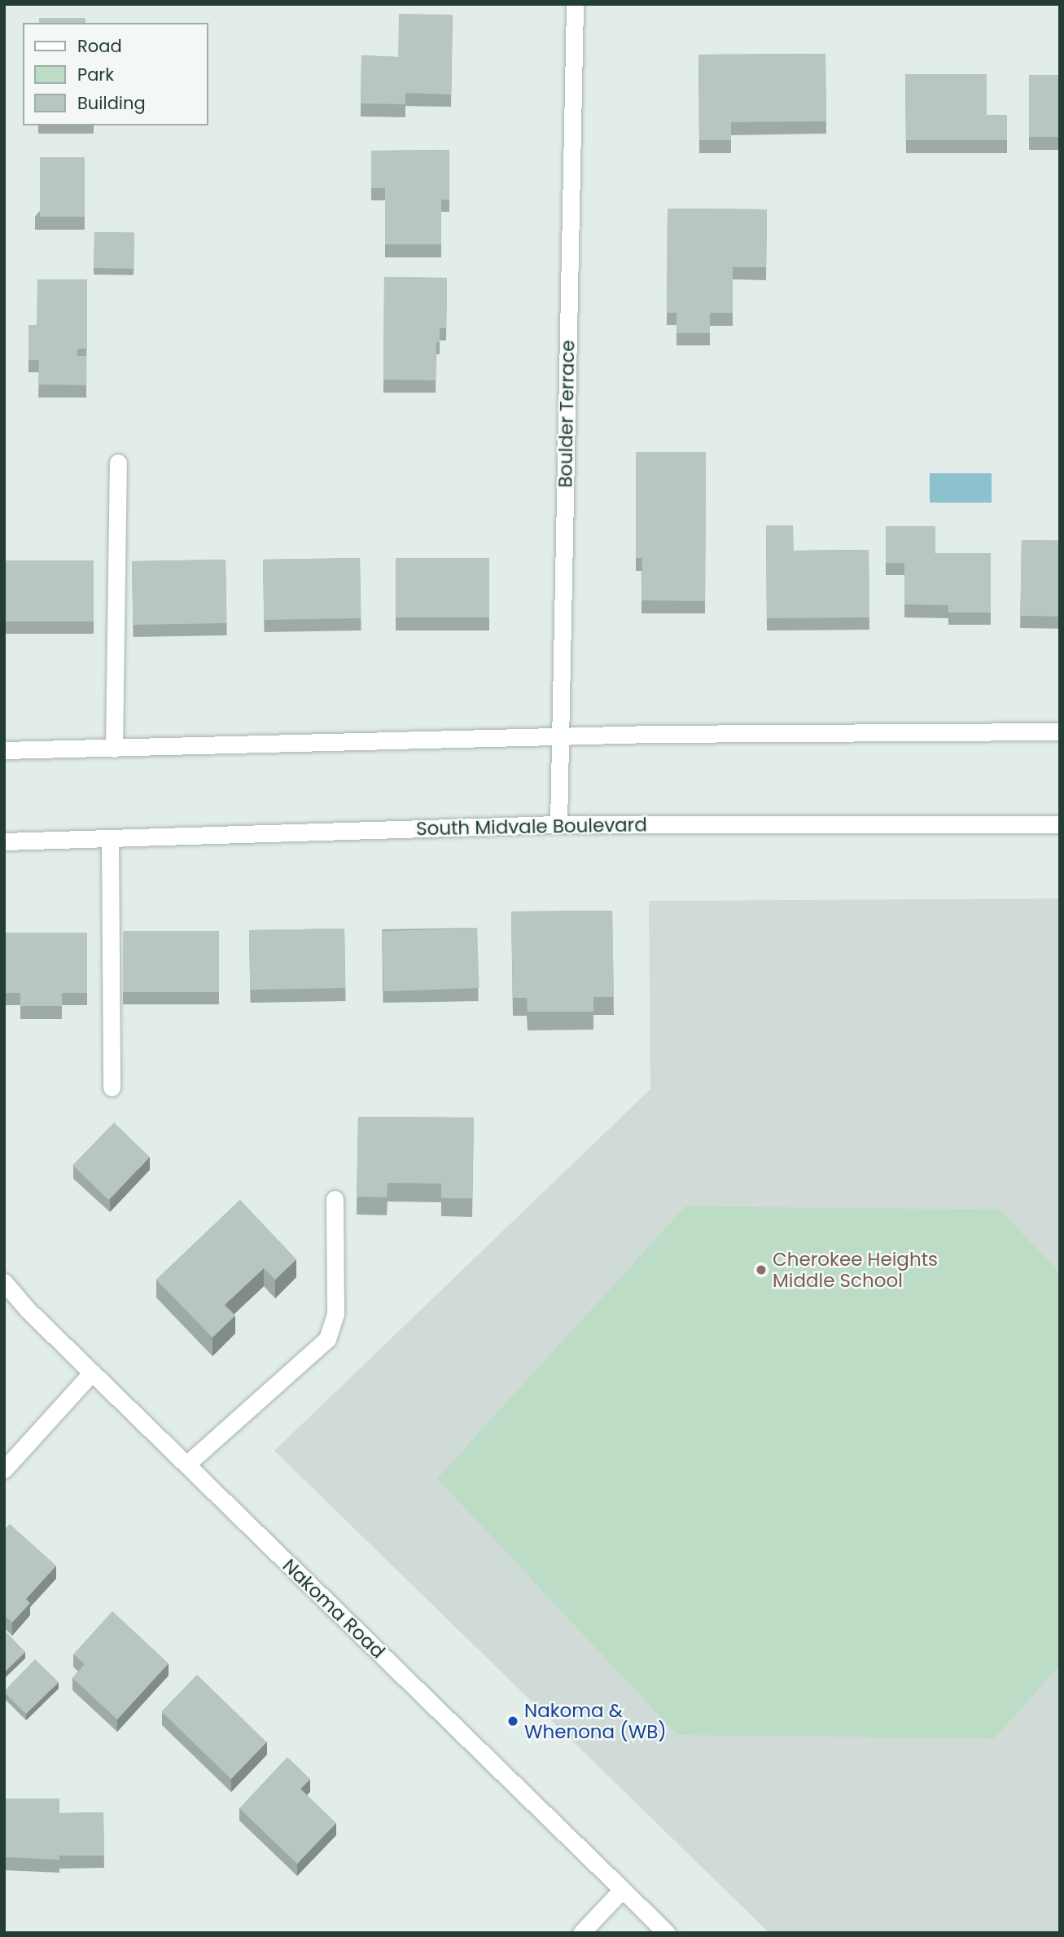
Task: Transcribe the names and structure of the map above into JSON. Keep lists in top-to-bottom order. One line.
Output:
{"streets":{"main road":["Boulder Terrace","South Midvale Boulevard","Nakoma Road"]},"crossings":[["Boulder Terrace","South Midvale Boulevard"]],"places":["Cherokee Heights Middle School","Nakoma & Whenona (WB)"],"legend":["Road","Park","Building"]}
